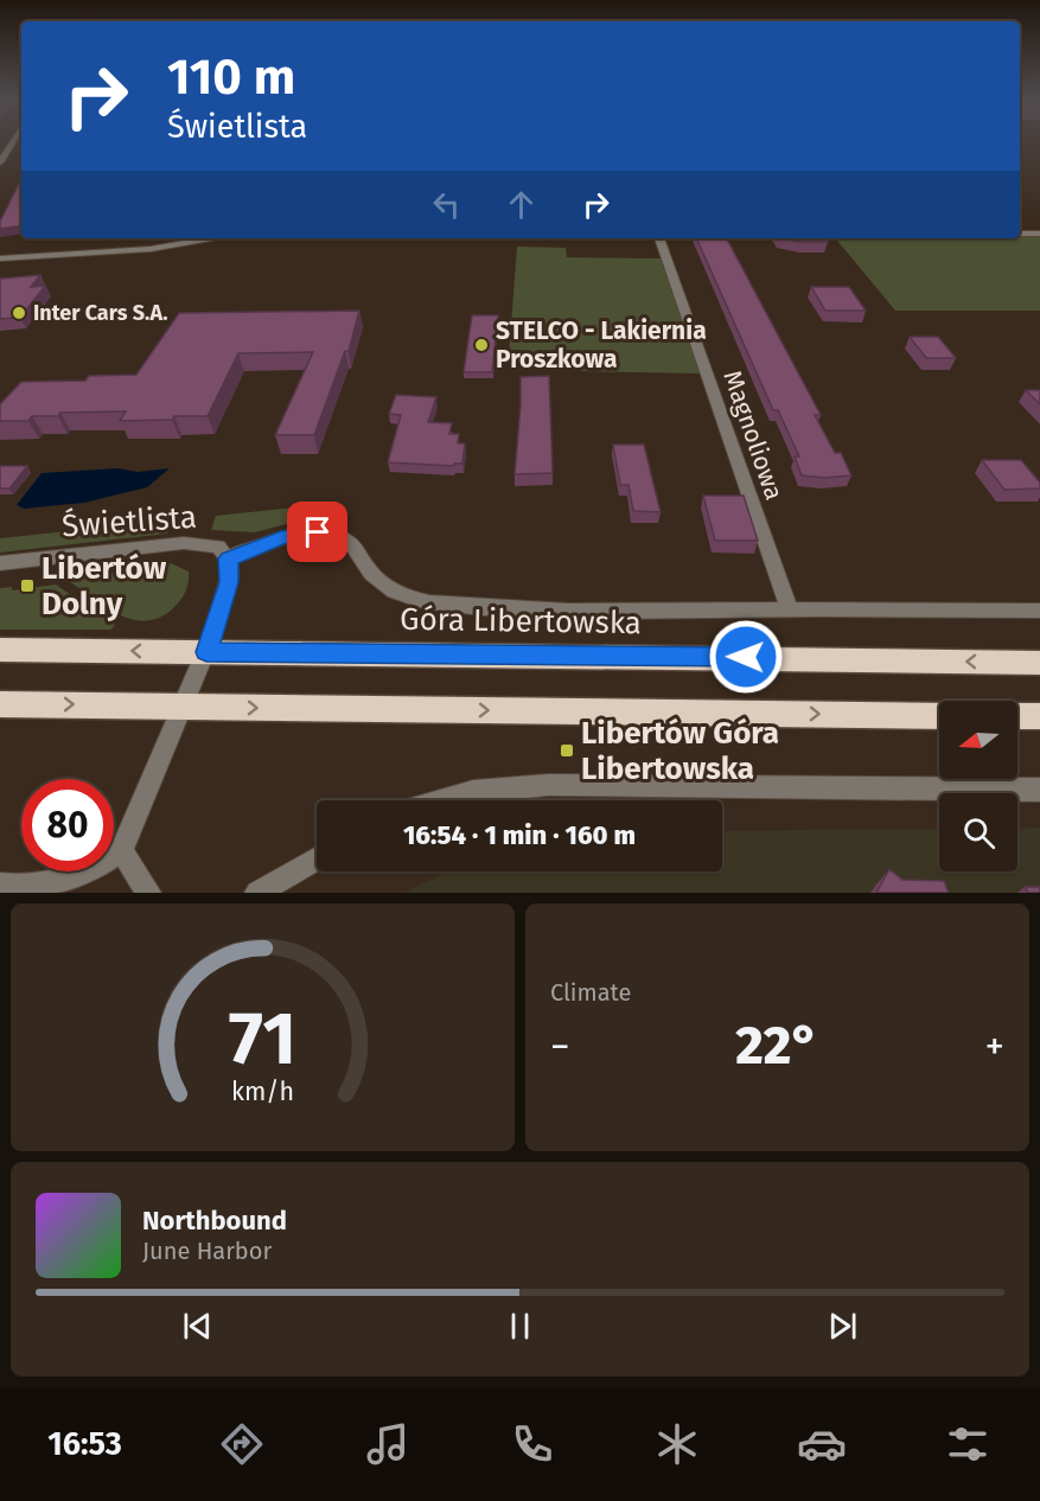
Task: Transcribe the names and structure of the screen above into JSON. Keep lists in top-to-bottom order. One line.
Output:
{"streets":{"highway":["Góra Libertowska"],"street":["Magnoliowa","Świetlista"]},"crossings":[["Magnoliowa","Góra Libertowska"],["Świetlista","Góra Libertowska"]],"places":{"other":["Inter Cars S.A.","STELCO - Lakiernia Proszkowa"],"transit":["Libertów Dolny","Libertów Góra Libertowska"]},"north":"left","page":{"turn":["110 m","Świetlista"],"limit":"80","trip":"16:54 · 1 min · 160 m","tile":"Climate","heat":["−","22°","+"],"song":["Northbound","June Harbor"],"tabs":"16:53","gauge":["71","km/h"]}}
